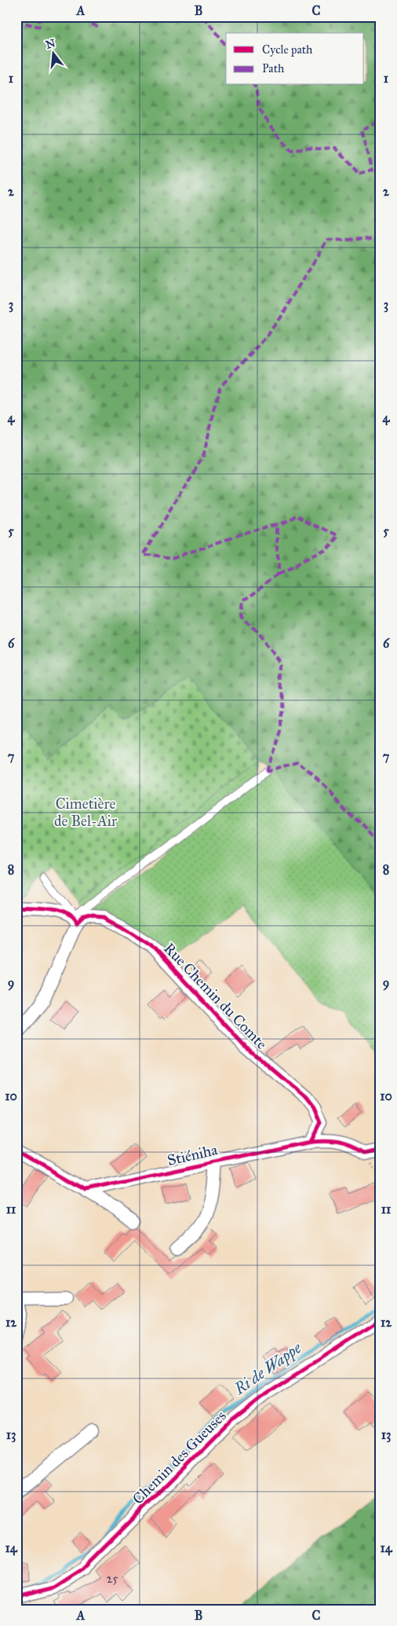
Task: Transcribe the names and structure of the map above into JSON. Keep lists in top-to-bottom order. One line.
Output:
{"streets":{"street":["Rue Chemin du Comte","Stiéniha","Chemin des Gueuses"]},"crossings":[["Rue Chemin du Comte","Stiéniha"]],"water":["Ri de Wappe"],"parks":["Cimetière de Bel-Air"],"house_numbers":["25"],"legend":["Cycle path","Path"],"north":"top","grid":{"columns":["A","B","C"],"rows":["1","2","3","4","5","6","7","8","9","10","11","12","13","14"]}}
